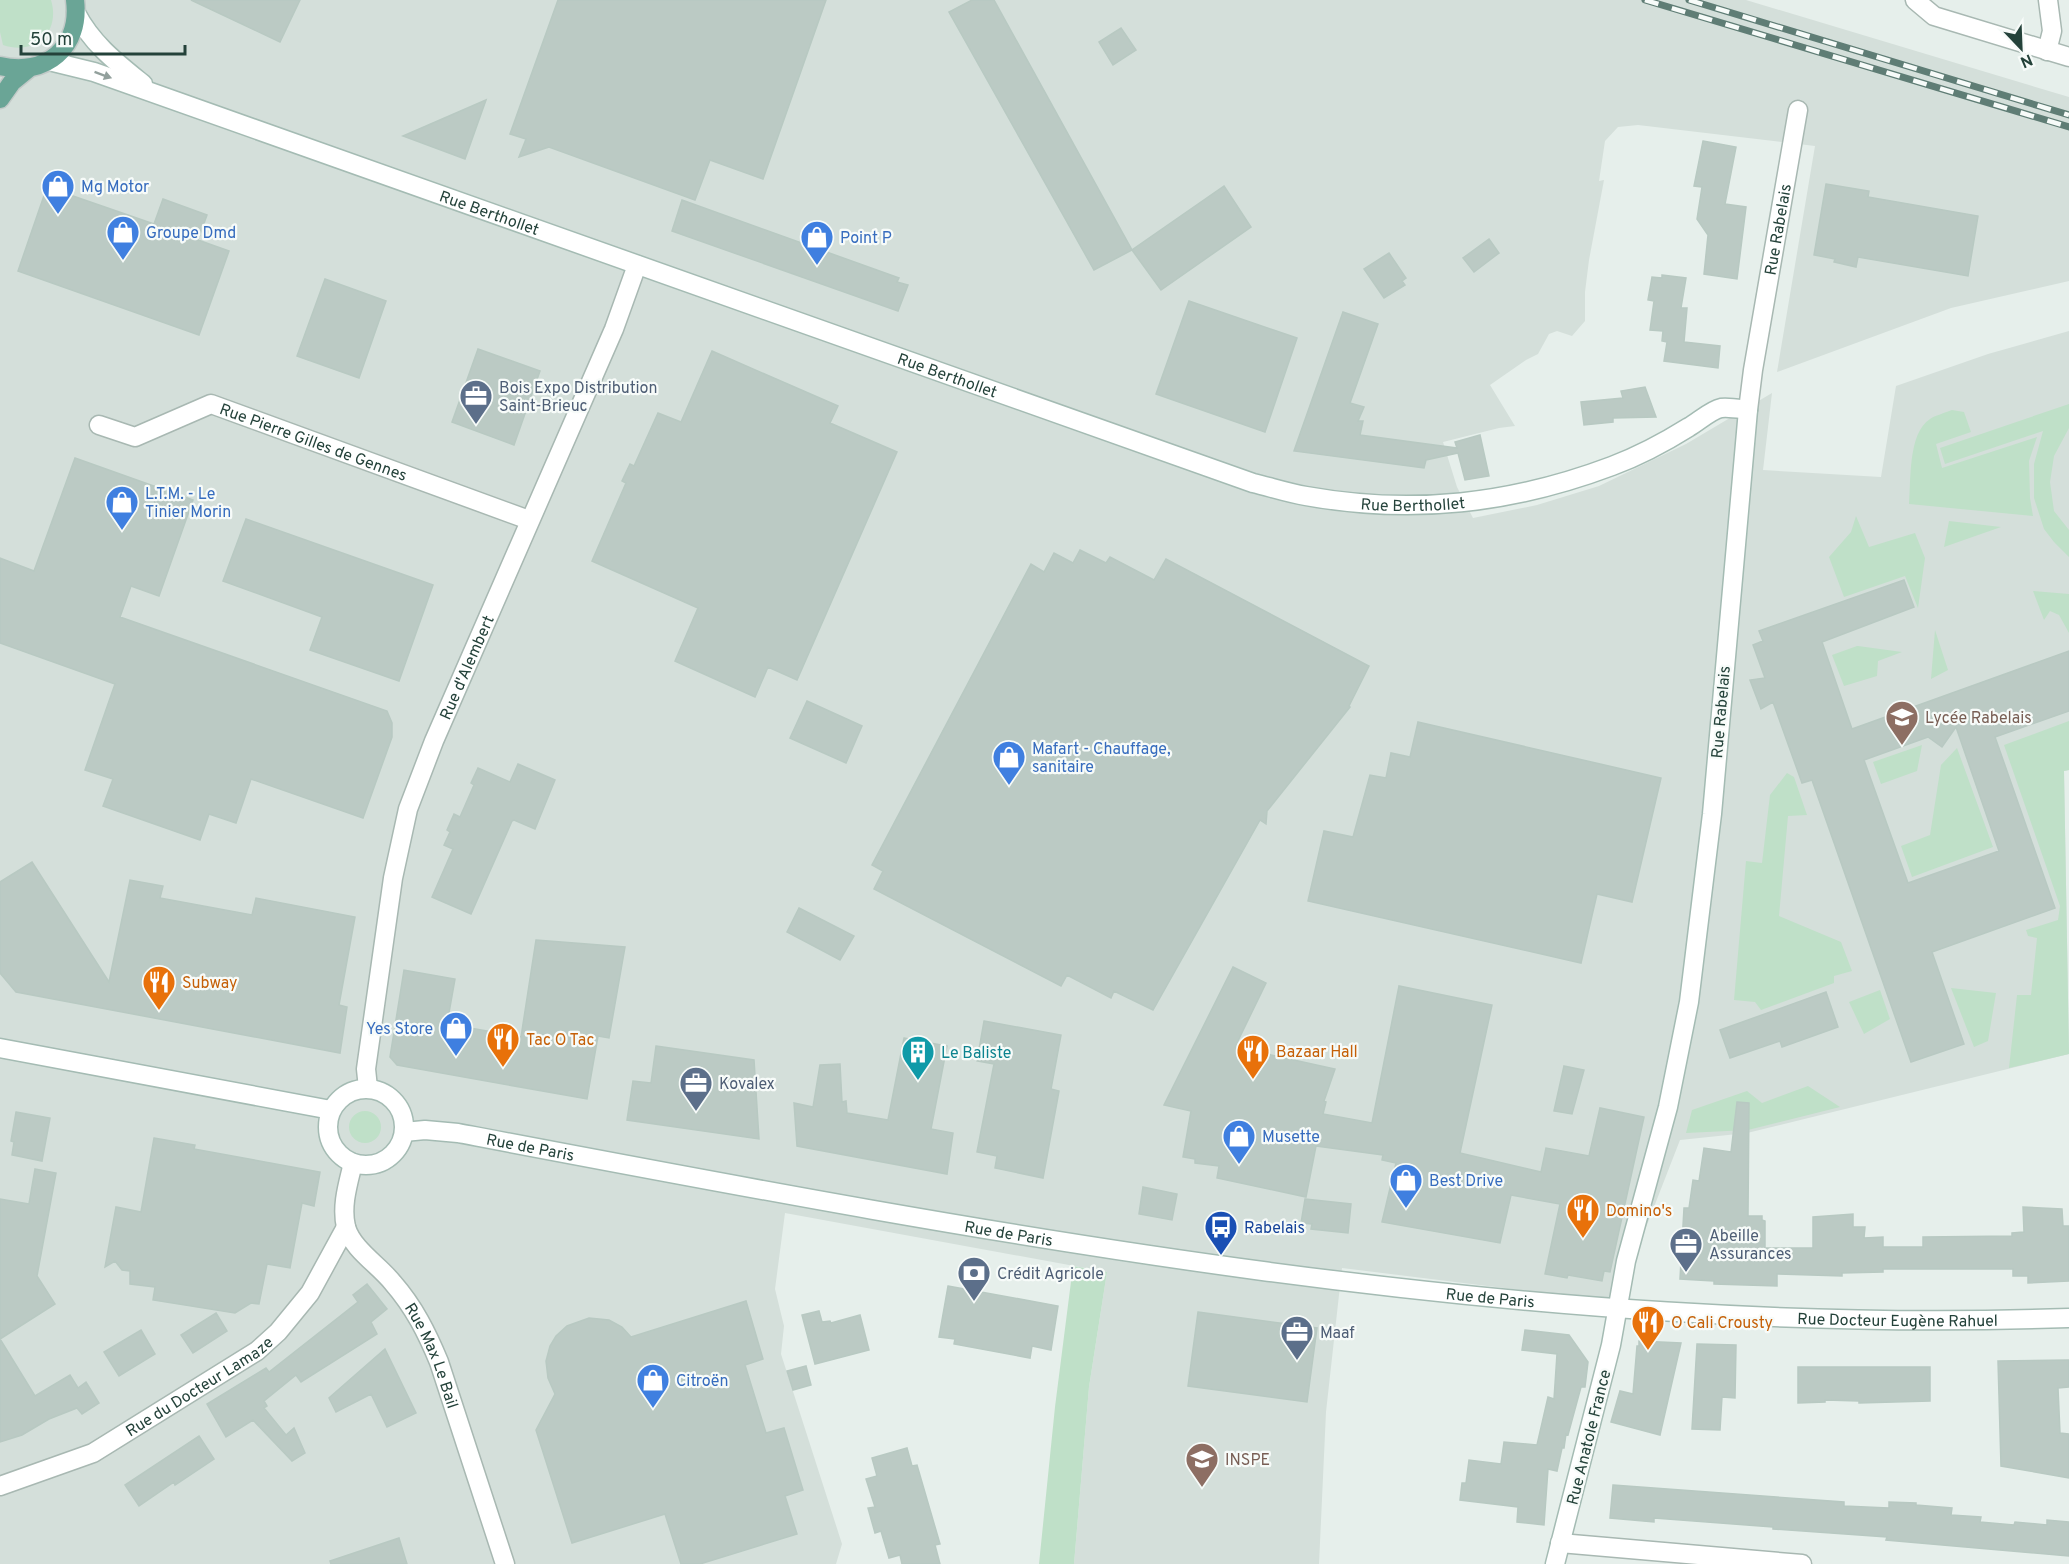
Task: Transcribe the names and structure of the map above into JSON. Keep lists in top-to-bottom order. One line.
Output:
{"streets":{"street":["Rue Berthollet","Rue Rabelais","Rue Pierre Gilles de Gennes","Rue d'Alembert","Rue de Paris","Rue Docteur Eugène Rahuel","Rue Max Le Bail","Rue du Docteur Lamaze","Rue Anatole France"]},"crossings":[["Rue Berthollet","Rue Rabelais"],["Rue Berthollet","Rue d'Alembert"],["Rue Rabelais","Rue de Paris"],["Rue Rabelais","Rue Docteur Eugène Rahuel"],["Rue Rabelais","Rue Anatole France"],["Rue Pierre Gilles de Gennes","Rue d'Alembert"],["Rue d'Alembert","Rue de Paris"],["Rue de Paris","Rue Docteur Eugène Rahuel"],["Rue de Paris","Rue Anatole France"],["Rue Docteur Eugène Rahuel","Rue Anatole France"],["Rue Max Le Bail","Rue du Docteur Lamaze"]],"places":{"shop":["Mg Motor","Groupe Dmd","Point P","L.T.M. - Le Tinier Morin","Mafart - Chauffage, sanitaire","Yes Store","Musette","Best Drive","Citroën"],"office":["Bois Expo Distribution Saint-Brieuc","Kovalex","Abeille Assurances","Maaf"],"school or university":["Lycée Rabelais","INSPE"],"restaurant":["Subway","Tac O Tac","Bazaar Hall","Domino's","O Cali Crousty"],"building":["Le Baliste"],"bus stop":["Rabelais"],"bank":["Crédit Agricole"]},"scale_bar":"50 m","north":"bottom right"}
